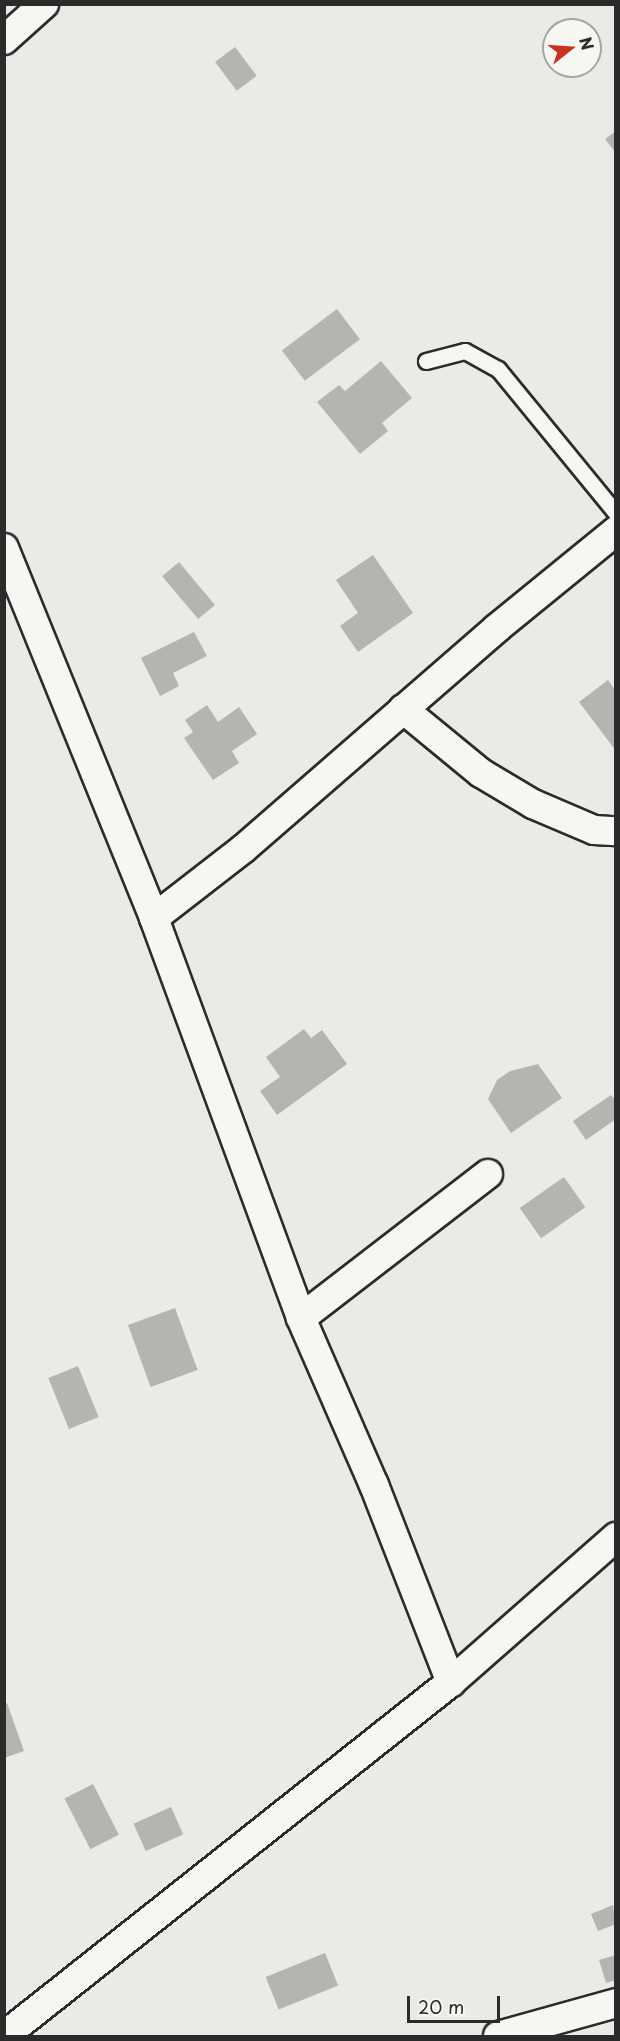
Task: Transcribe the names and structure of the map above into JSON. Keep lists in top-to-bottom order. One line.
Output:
{"scale_bar":"20 m","north":"right"}
